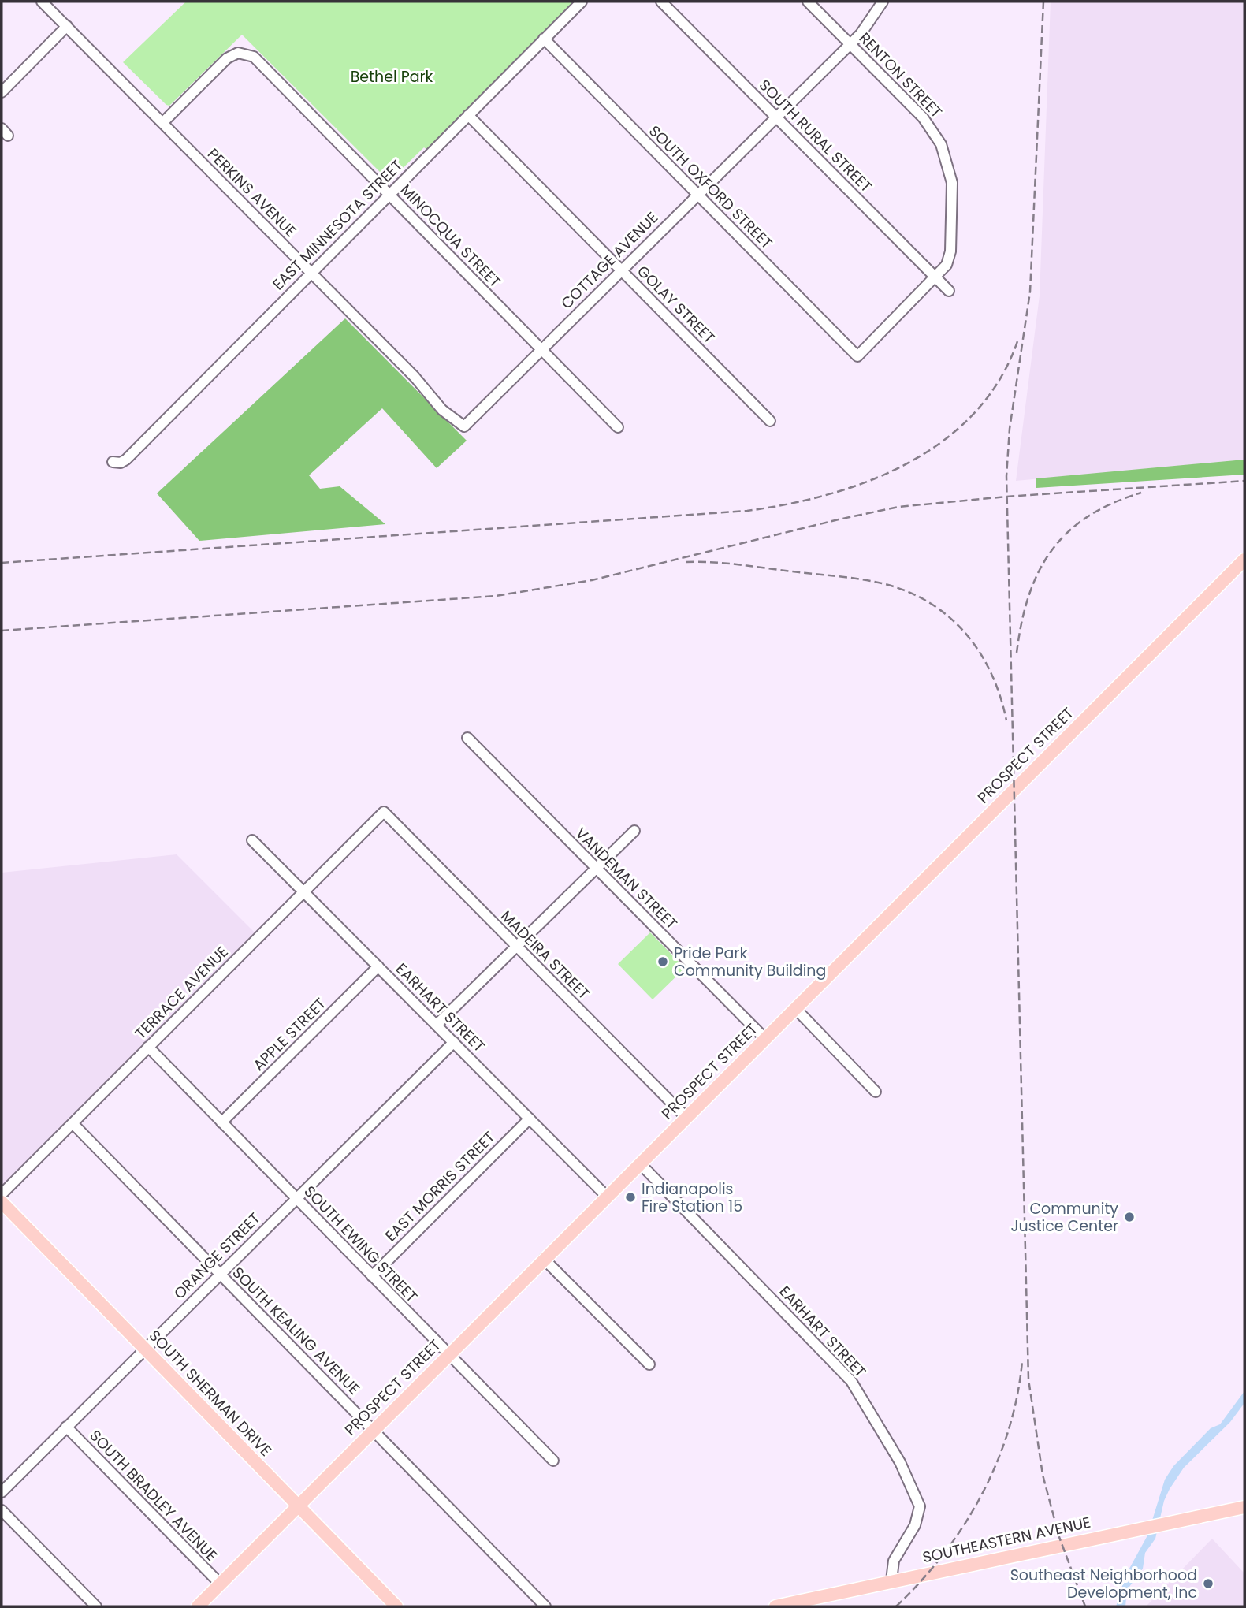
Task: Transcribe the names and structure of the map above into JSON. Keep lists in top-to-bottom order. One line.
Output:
{"streets":{"main road":["PROSPECT STREET","SOUTH SHERMAN DRIVE","SOUTHEASTERN AVENUE"],"street":["RENTON STREET","SOUTH RURAL STREET","SOUTH OXFORD STREET","PERKINS AVENUE","EAST MINNESOTA STREET","MINOCQUA STREET","COTTAGE AVENUE","GOLAY STREET","VANDEMAN STREET","MADEIRA STREET","TERRACE AVENUE","EARHART STREET","APPLE STREET","EAST MORRIS STREET","SOUTH EWING STREET","ORANGE STREET","SOUTH KEALING AVENUE","SOUTH BRADLEY AVENUE"]},"crossings":[["RENTON STREET","SOUTH RURAL STREET"],["RENTON STREET","SOUTH OXFORD STREET"],["RENTON STREET","COTTAGE AVENUE"],["SOUTH RURAL STREET","SOUTH OXFORD STREET"],["SOUTH RURAL STREET","COTTAGE AVENUE"],["SOUTH OXFORD STREET","EAST MINNESOTA STREET"],["SOUTH OXFORD STREET","COTTAGE AVENUE"],["PERKINS AVENUE","EAST MINNESOTA STREET"],["PERKINS AVENUE","MINOCQUA STREET"],["PERKINS AVENUE","COTTAGE AVENUE"],["EAST MINNESOTA STREET","MINOCQUA STREET"],["EAST MINNESOTA STREET","GOLAY STREET"],["MINOCQUA STREET","COTTAGE AVENUE"],["COTTAGE AVENUE","GOLAY STREET"],["PROSPECT STREET","VANDEMAN STREET"],["PROSPECT STREET","MADEIRA STREET"],["PROSPECT STREET","EARHART STREET"],["PROSPECT STREET","SOUTH EWING STREET"],["PROSPECT STREET","SOUTH KEALING AVENUE"],["PROSPECT STREET","SOUTH SHERMAN DRIVE"],["PROSPECT STREET","SOUTH BRADLEY AVENUE"],["MADEIRA STREET","TERRACE AVENUE"],["TERRACE AVENUE","EARHART STREET"],["TERRACE AVENUE","SOUTH EWING STREET"],["TERRACE AVENUE","SOUTH KEALING AVENUE"],["EARHART STREET","APPLE STREET"],["EARHART STREET","EAST MORRIS STREET"],["EARHART STREET","ORANGE STREET"],["EARHART STREET","SOUTHEASTERN AVENUE"],["APPLE STREET","SOUTH EWING STREET"],["EAST MORRIS STREET","SOUTH EWING STREET"],["SOUTH EWING STREET","ORANGE STREET"],["ORANGE STREET","SOUTH KEALING AVENUE"],["ORANGE STREET","SOUTH SHERMAN DRIVE"],["ORANGE STREET","SOUTH BRADLEY AVENUE"]],"parks":["Bethel Park"],"places":["Pride Park Community Building","Indianapolis Fire Station 15","Community Justice Center","Southeast Neighborhood Development, Inc"]}
